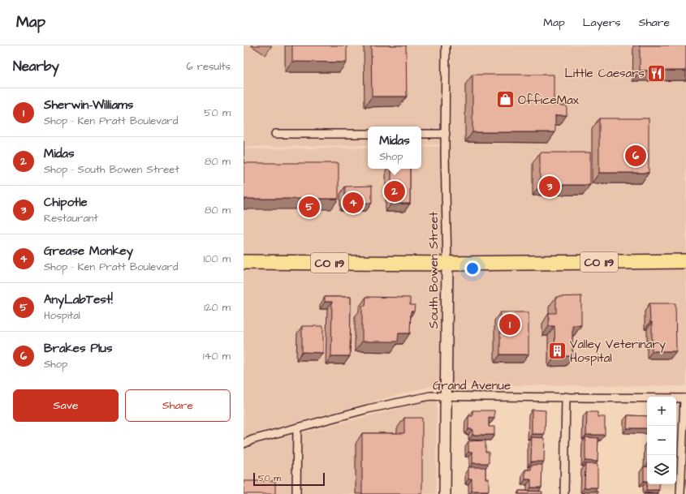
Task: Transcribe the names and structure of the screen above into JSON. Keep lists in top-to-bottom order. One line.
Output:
{"streets":{"highway":["CO 119"],"street":["South Bowen Street","Grand Avenue"]},"crossings":[["CO 119","South Bowen Street"],["South Bowen Street","Grand Avenue"]],"places":{"restaurant":["Little Caesars"],"shop":["OfficeMax"],"building":["Valley Veterinary Hospital"]},"scale_bar":"50 m","page":{"header":"Map","nav":["Map","Layers","Share"],"heading":["Nearby","6 results"],"list":[{"mark":"1","name":"Sherwin-Williams","note":"Shop · Ken Pratt Boulevard","value":"50 m"},{"mark":"2","name":"Midas","note":"Shop · South Bowen Street","value":"80 m"},{"mark":"3","name":"Chipotle","note":"Restaurant","value":"80 m"},{"mark":"4","name":"Grease Monkey","note":"Shop · Ken Pratt Boulevard","value":"100 m"},{"mark":"5","name":"AnyLabTest!","note":"Hospital","value":"120 m"},{"mark":"6","name":"Brakes Plus","note":"Shop","value":"140 m"}],"popup":["Midas","Shop"],"pins":["6","3","2","4","5","1"],"buttons":["Save","Share"],"map_buttons":["+","−"],"scale":"50 m"}}
